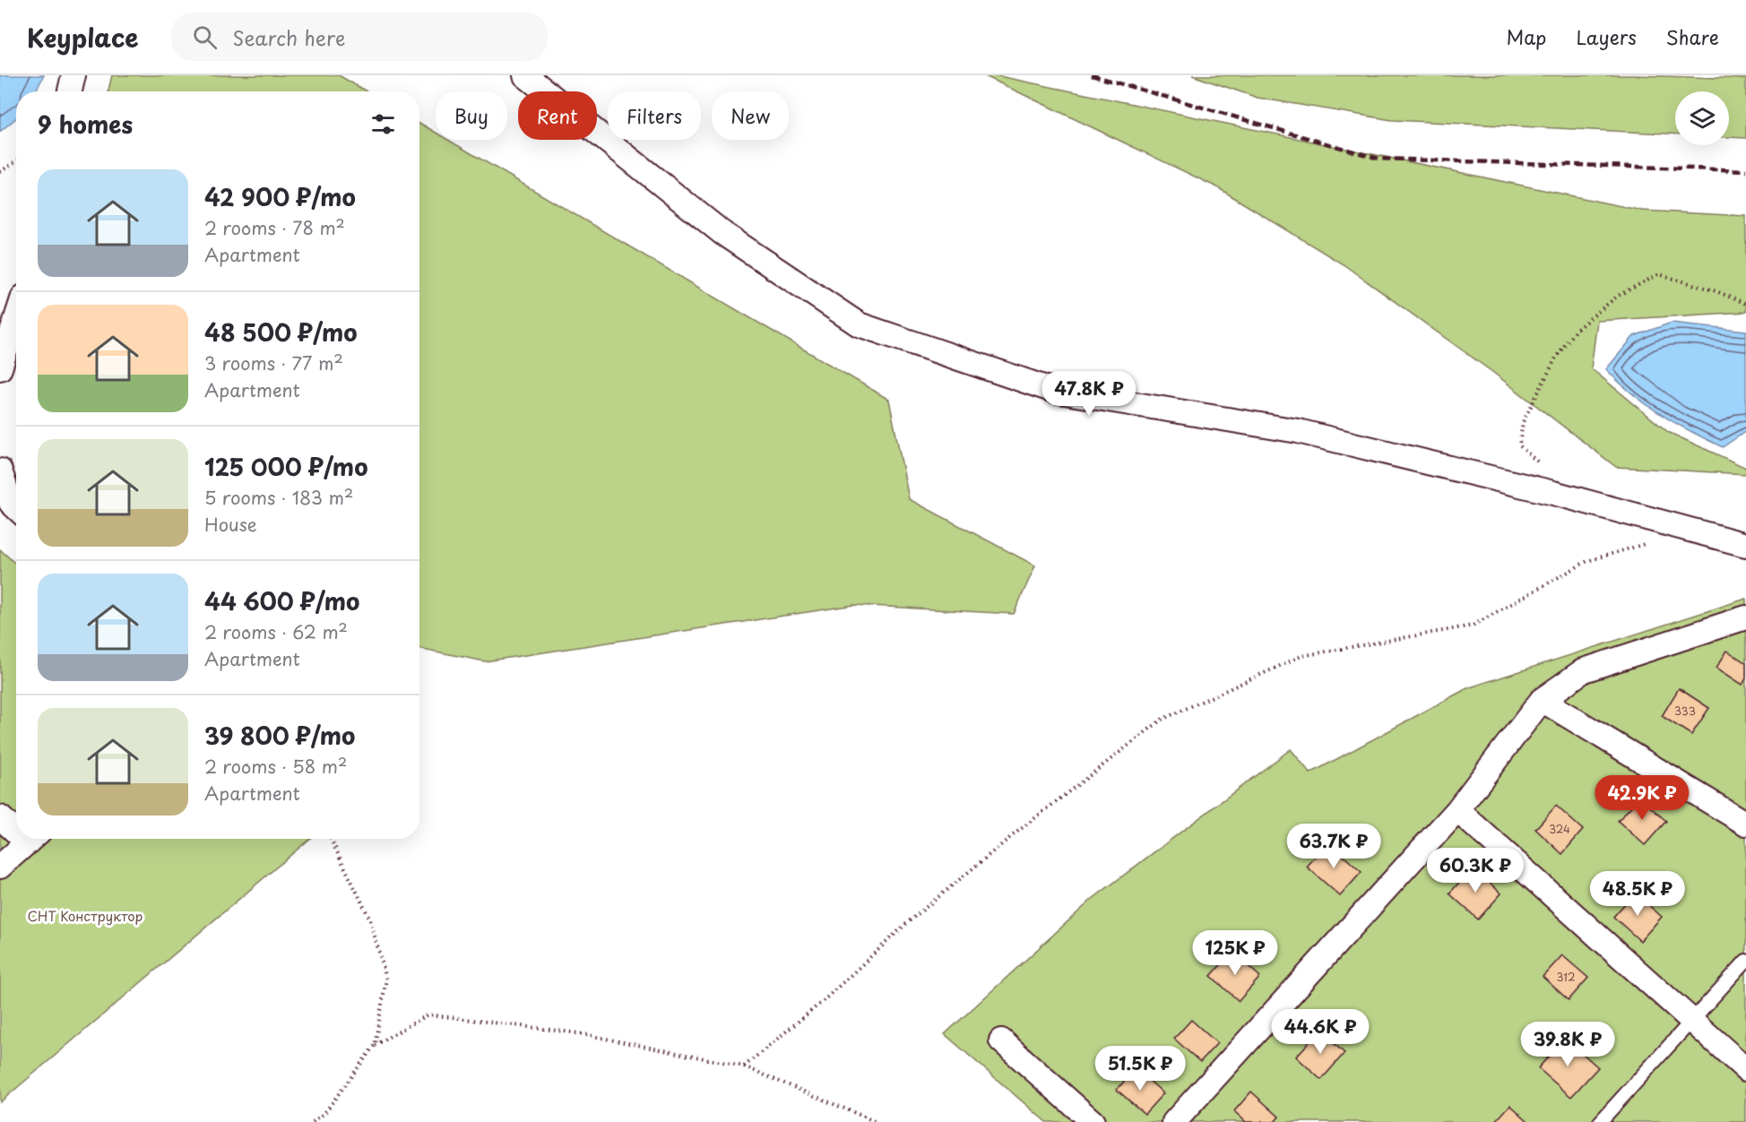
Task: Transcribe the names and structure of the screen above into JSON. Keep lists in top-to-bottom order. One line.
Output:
{"parks":["СНТ Конструктор"],"house_numbers":["333","324","312"],"page":{"header":"Keyplace","search":"Search here","nav":["Map","Layers","Share"],"chip":["Buy","Rent","Filters","New"],"heading":"9 homes","list":[{"name":"42 900 ₽/mo","note":"2 rooms · 78 m² · Apartment"},{"name":"48 500 ₽/mo","note":"3 rooms · 77 m² · Apartment"},{"name":"125 000 ₽/mo","note":"5 rooms · 183 m² · House"},{"name":"44 600 ₽/mo","note":"2 rooms · 62 m² · Apartment"},{"name":"39 800 ₽/mo","note":"2 rooms · 58 m² · Apartment"}],"price":["47.8K ₽","42.9K ₽","63.7K ₽","60.3K ₽","48.5K ₽","125K ₽","44.6K ₽","39.8K ₽","51.5K ₽"]}}
